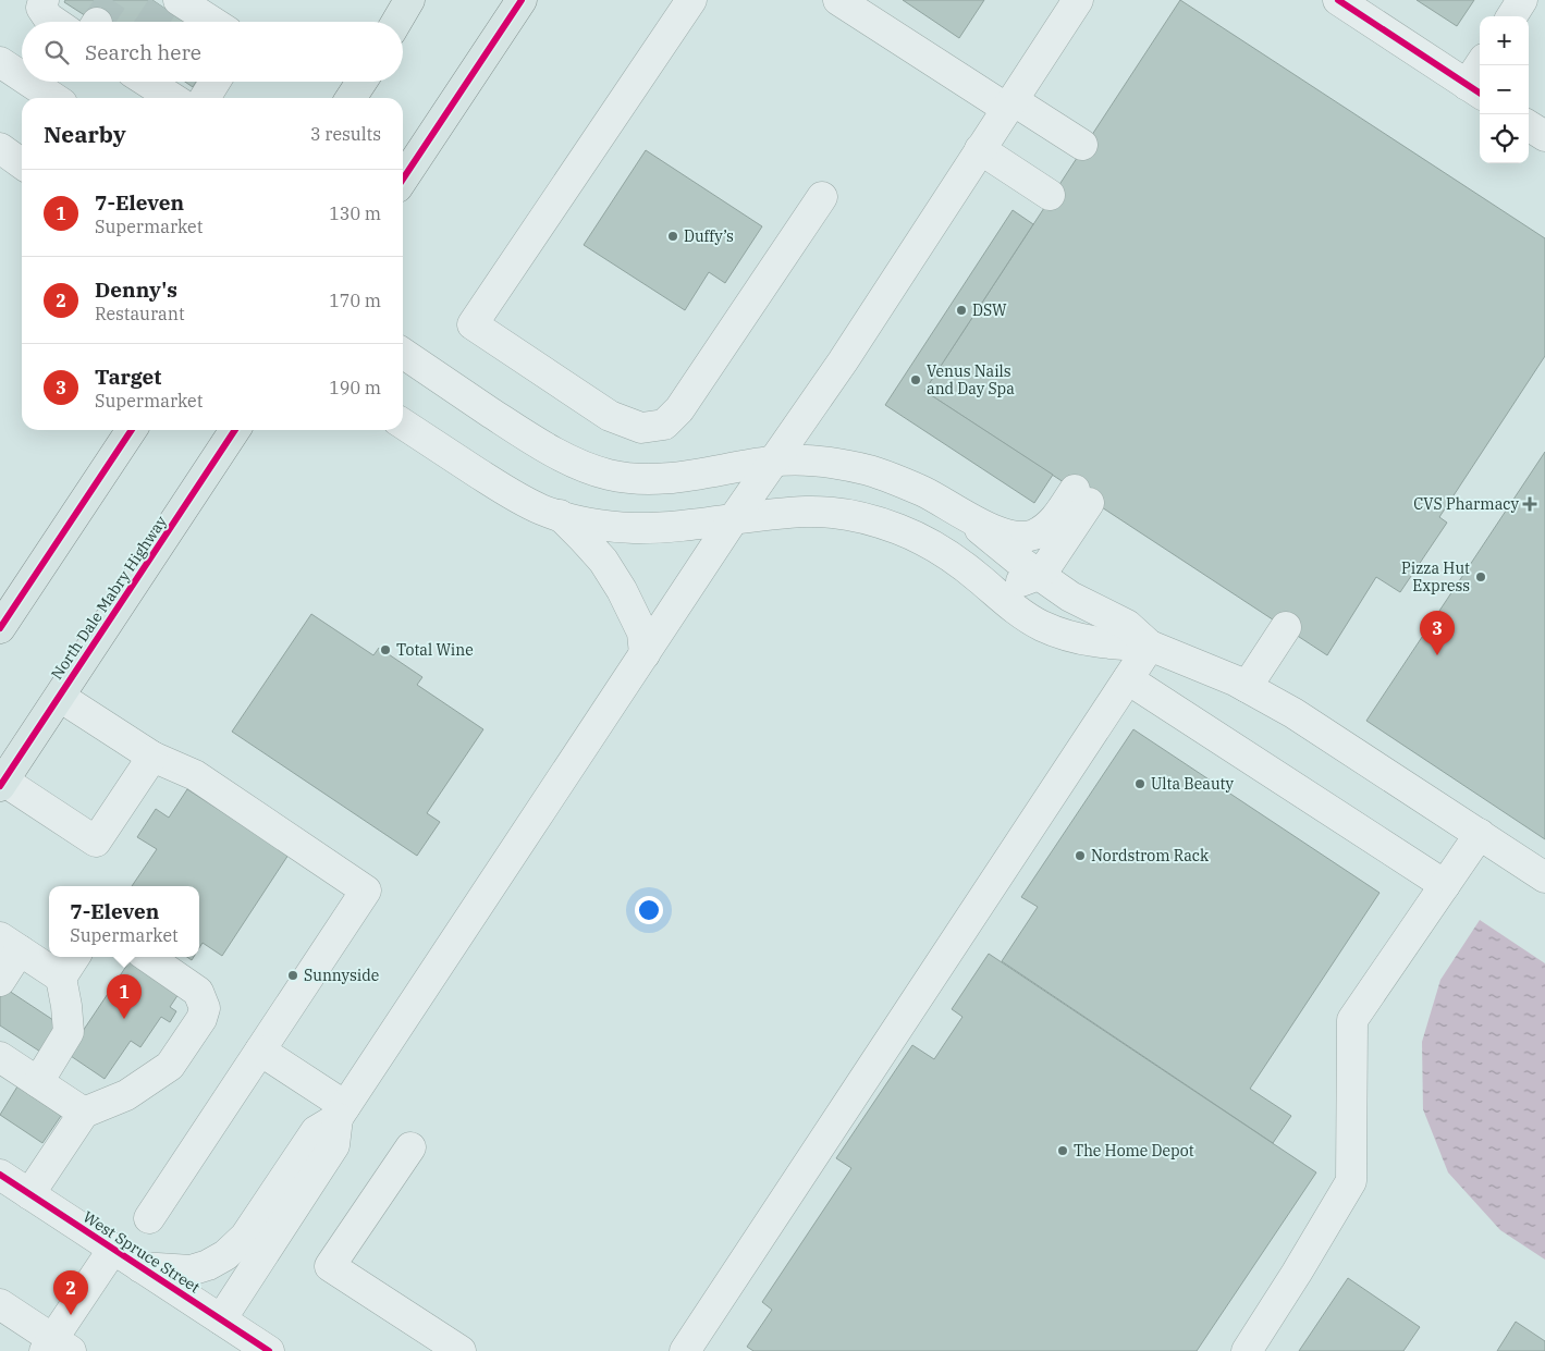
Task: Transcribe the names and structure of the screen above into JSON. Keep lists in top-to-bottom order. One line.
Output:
{"streets":{"main road":["North Dale Mabry Highway"],"street":["West Spruce Street"]},"places":{"other":["Duffy’s","DSW","Venus Nails and Day Spa","Pizza Hut Express","Total Wine","Ulta Beauty","Nordstrom Rack","Sunnyside","The Home Depot"],"health":["CVS Pharmacy"]},"page":{"map_buttons":["+","−"],"search":"Search here","heading":["Nearby","3 results"],"list":[{"mark":"1","name":"7-Eleven","note":"Supermarket","value":"130 m"},{"mark":"2","name":"Denny's","note":"Restaurant","value":"170 m"},{"mark":"3","name":"Target","note":"Supermarket","value":"190 m"}],"pins":["3","1","2"],"popup":["7-Eleven","Supermarket"]}}
